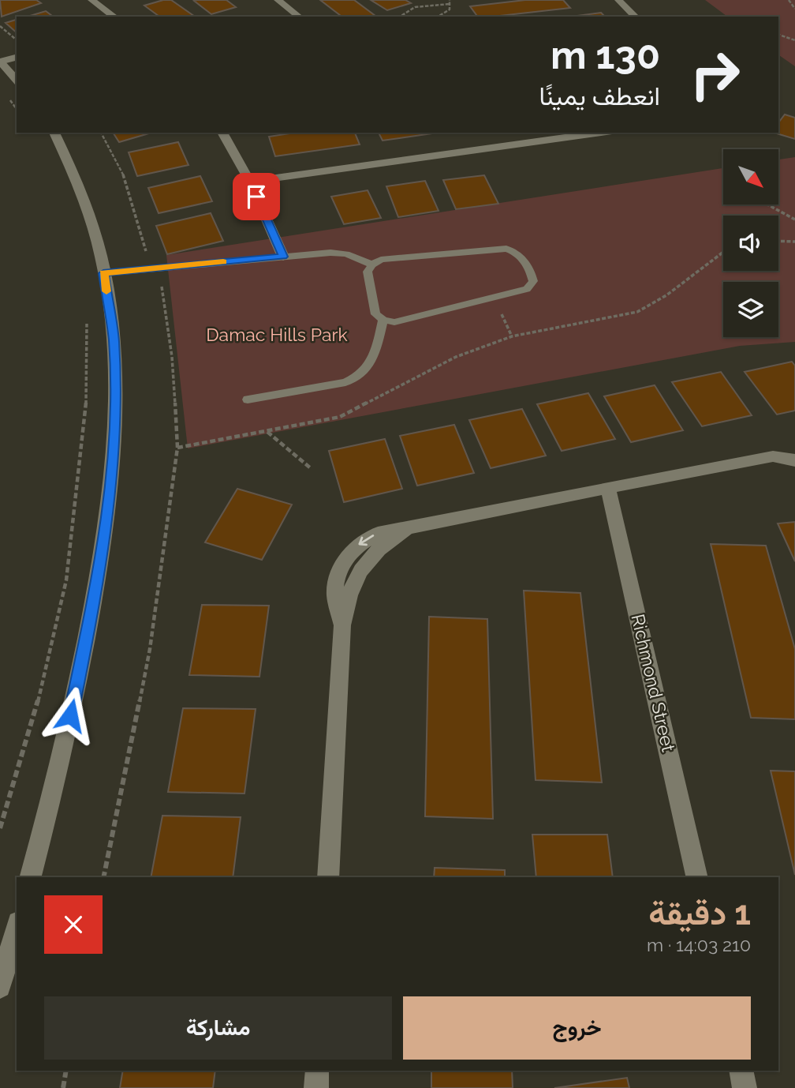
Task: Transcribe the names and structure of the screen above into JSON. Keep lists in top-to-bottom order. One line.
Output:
{"streets":{"street":["Richmond Street"]},"parks":["Damac Hills Park"],"north":"bottom right","page":{"turn":["130 m","انعطف يمينًا"],"heading":["1 دقيقة","210 m · 14:03"],"buttons":["خروج","مشاركة"]}}
